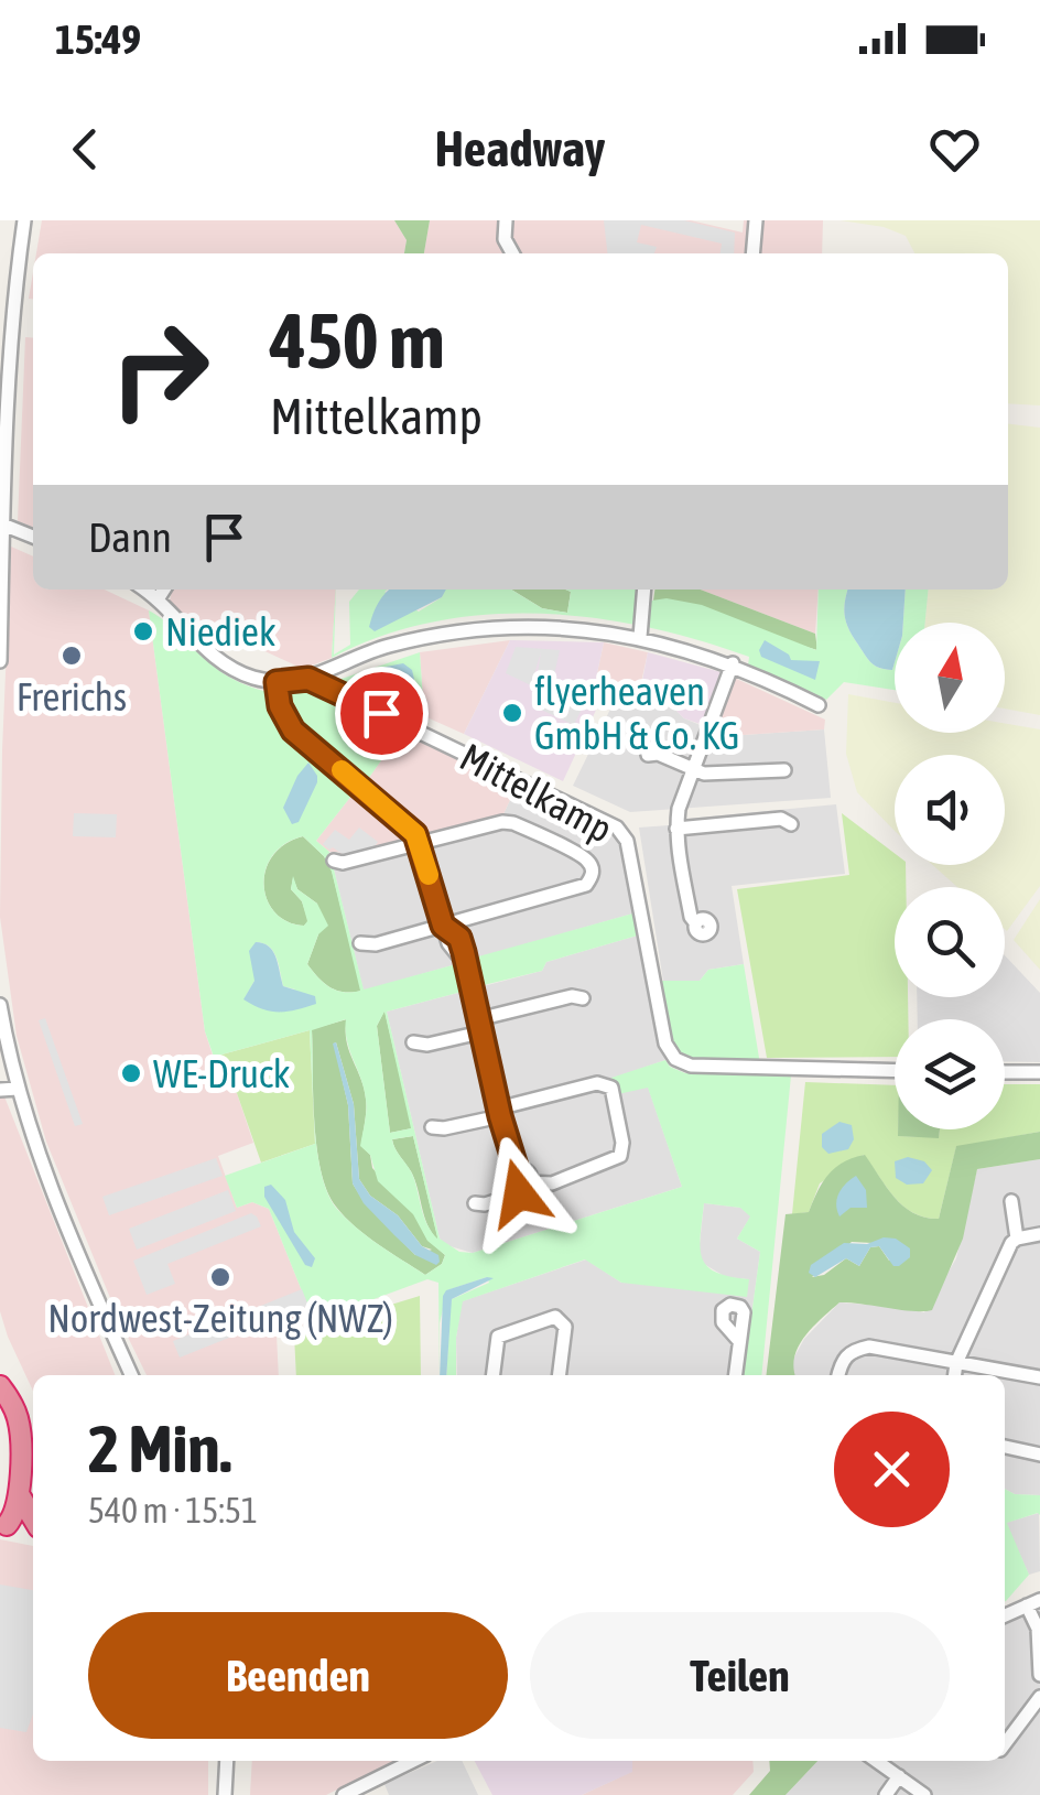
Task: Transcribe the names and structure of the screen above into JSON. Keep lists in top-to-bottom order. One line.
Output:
{"streets":{"street":["Mittelkamp"]},"places":["Niediek","Frerichs","flyerheaven GmbH & Co. KG","WE-Druck","Nordwest-Zeitung (NWZ)"],"north":"top","page":{"status":"15:49","header":"Headway","turn":["450 m","Mittelkamp"],"then":"Dann","heading":["2 Min.","540 m · 15:51"],"buttons":["Beenden","Teilen"]}}
